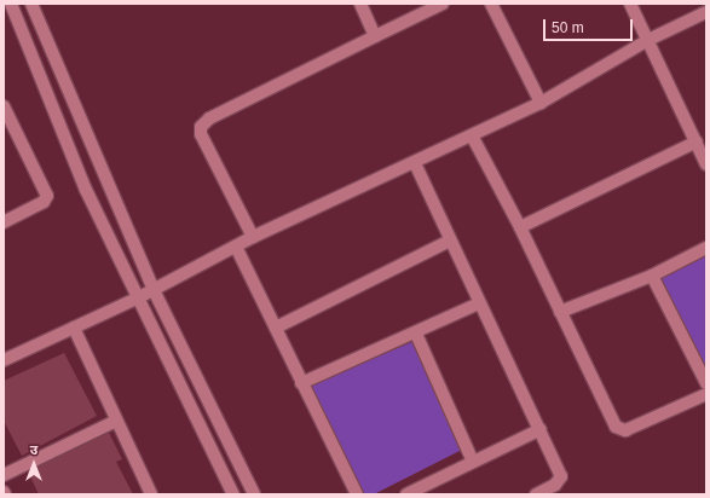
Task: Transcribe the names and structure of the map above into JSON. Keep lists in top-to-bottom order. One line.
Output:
{"scale_bar":"50 m","north":"top"}
